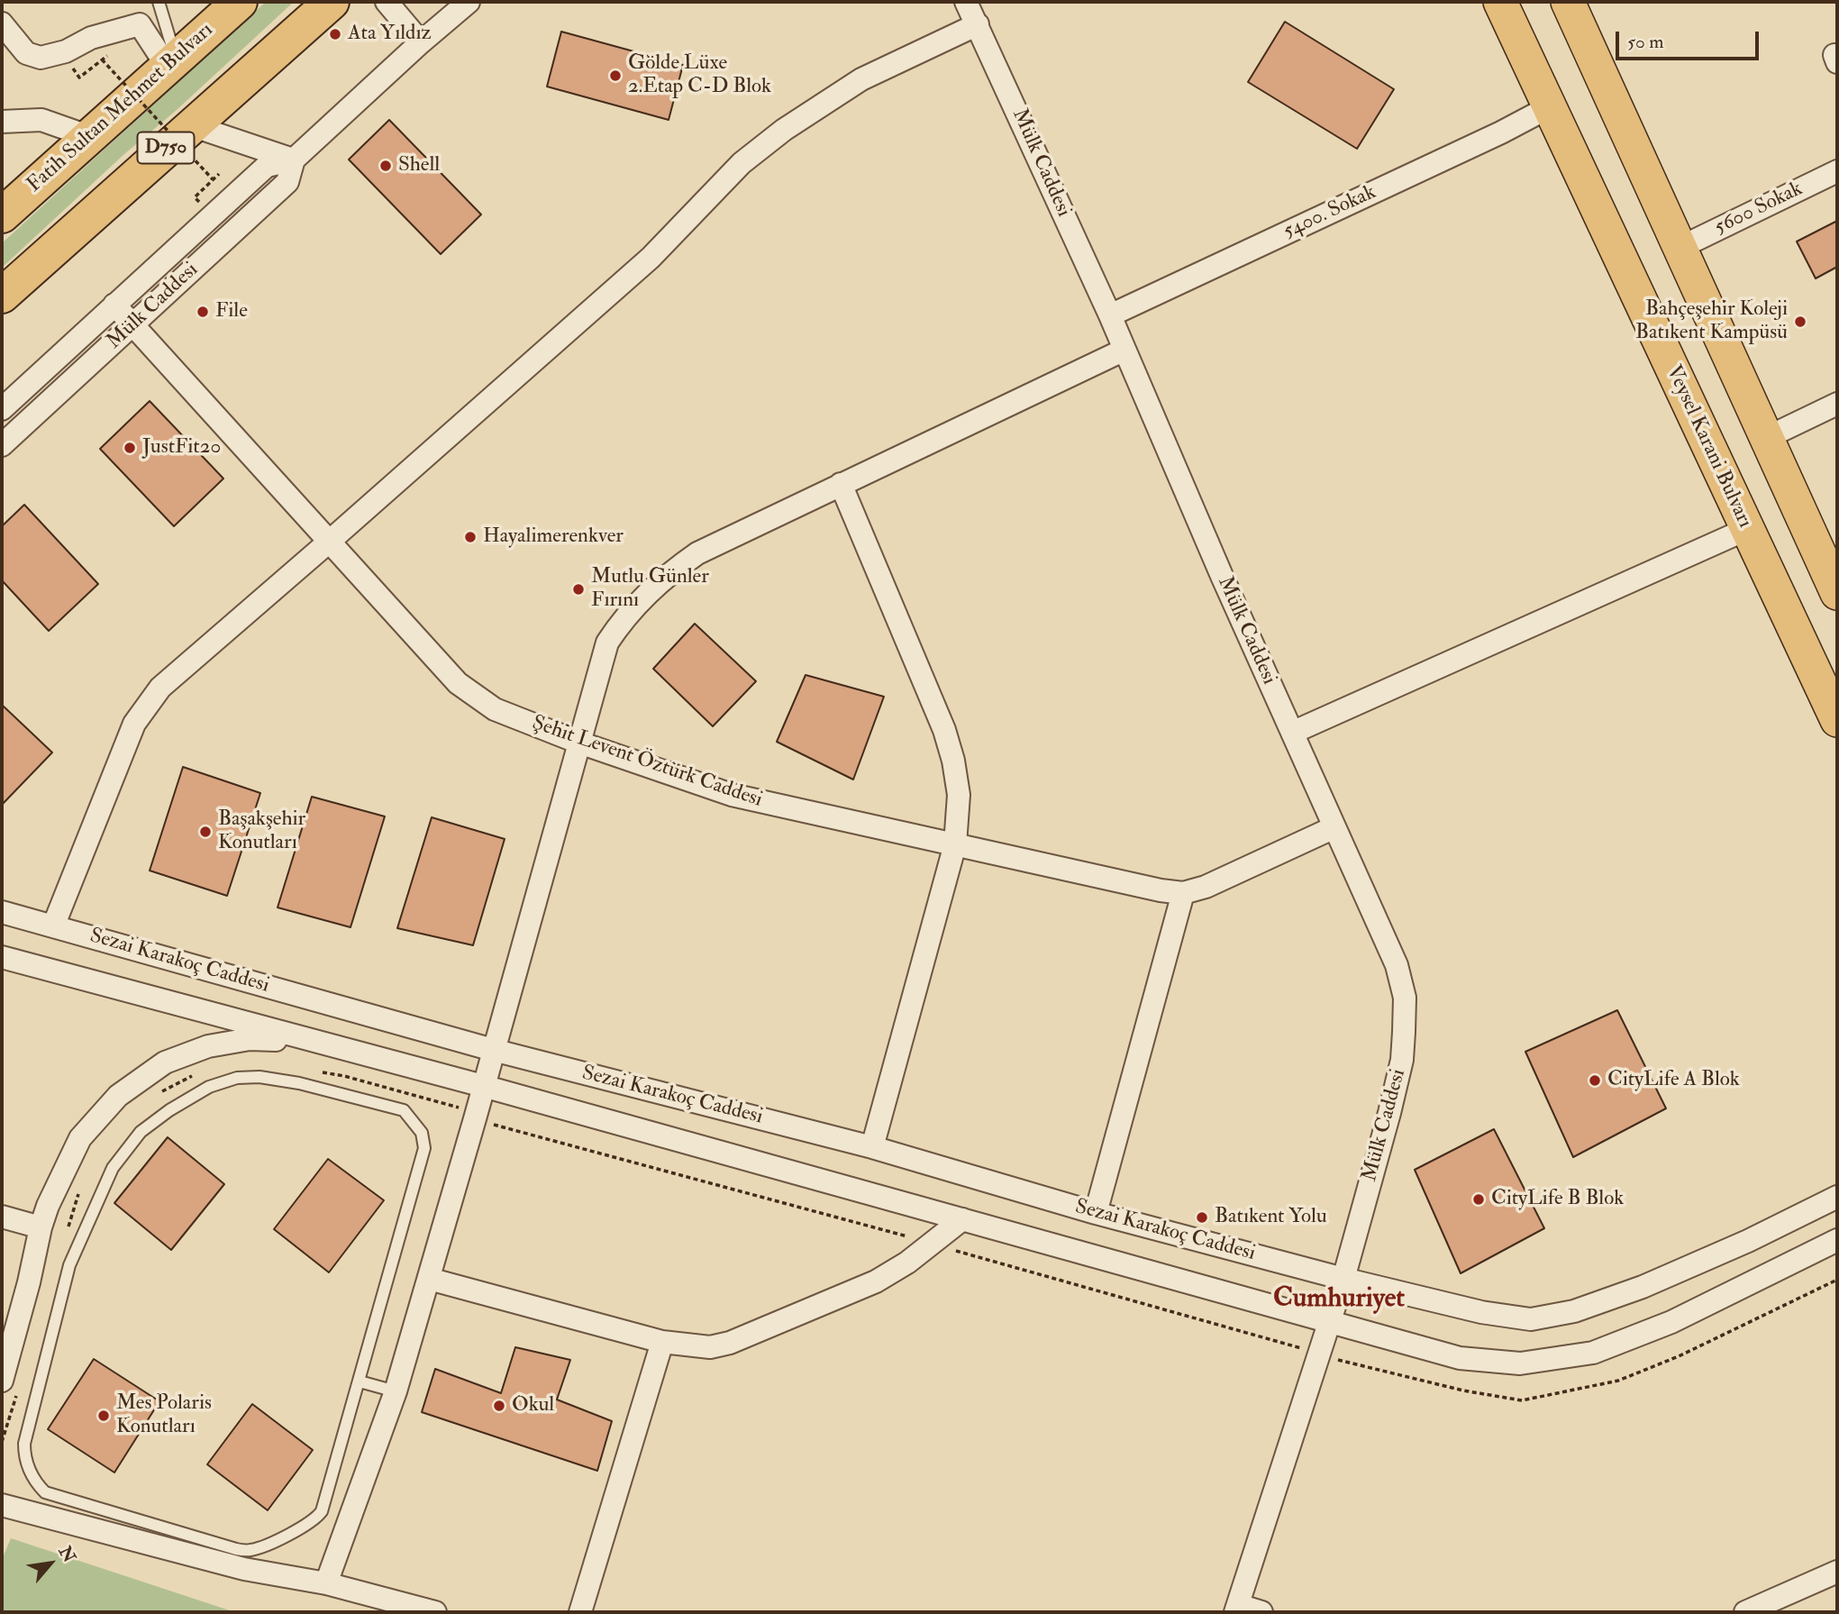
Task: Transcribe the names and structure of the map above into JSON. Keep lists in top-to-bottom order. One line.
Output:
{"streets":{"highway":["Fatih Sultan Mehmet Bulvarı","D750"],"main road":["Veysel Karani Bulvarı"],"street":["Mülk Caddesi","5600 Sokak","5400. Sokak","Şehit Levent Öztürk Caddesi","Sezai Karakoç Caddesi"]},"crossings":[["Mülk Caddesi","5400. Sokak"],["Mülk Caddesi","Şehit Levent Öztürk Caddesi"],["Mülk Caddesi","Sezai Karakoç Caddesi"],["5400. Sokak","Veysel Karani Bulvarı"]],"districts":["Cumhuriyet"],"places":["Ata Yıldız","Gölde Lüxe 2.Etap C-D Blok","Shell","File","Bahçeşehir Koleji Batıkent Kampüsü","JustFit20","Hayalimerenkver","Mutlu Günler Fırını","Başakşehir Konutları","CityLife A Blok","CityLife B Blok","Batıkent Yolu","Okul","Mes Polaris Konutları"],"scale_bar":"50 m","north":"top right"}
